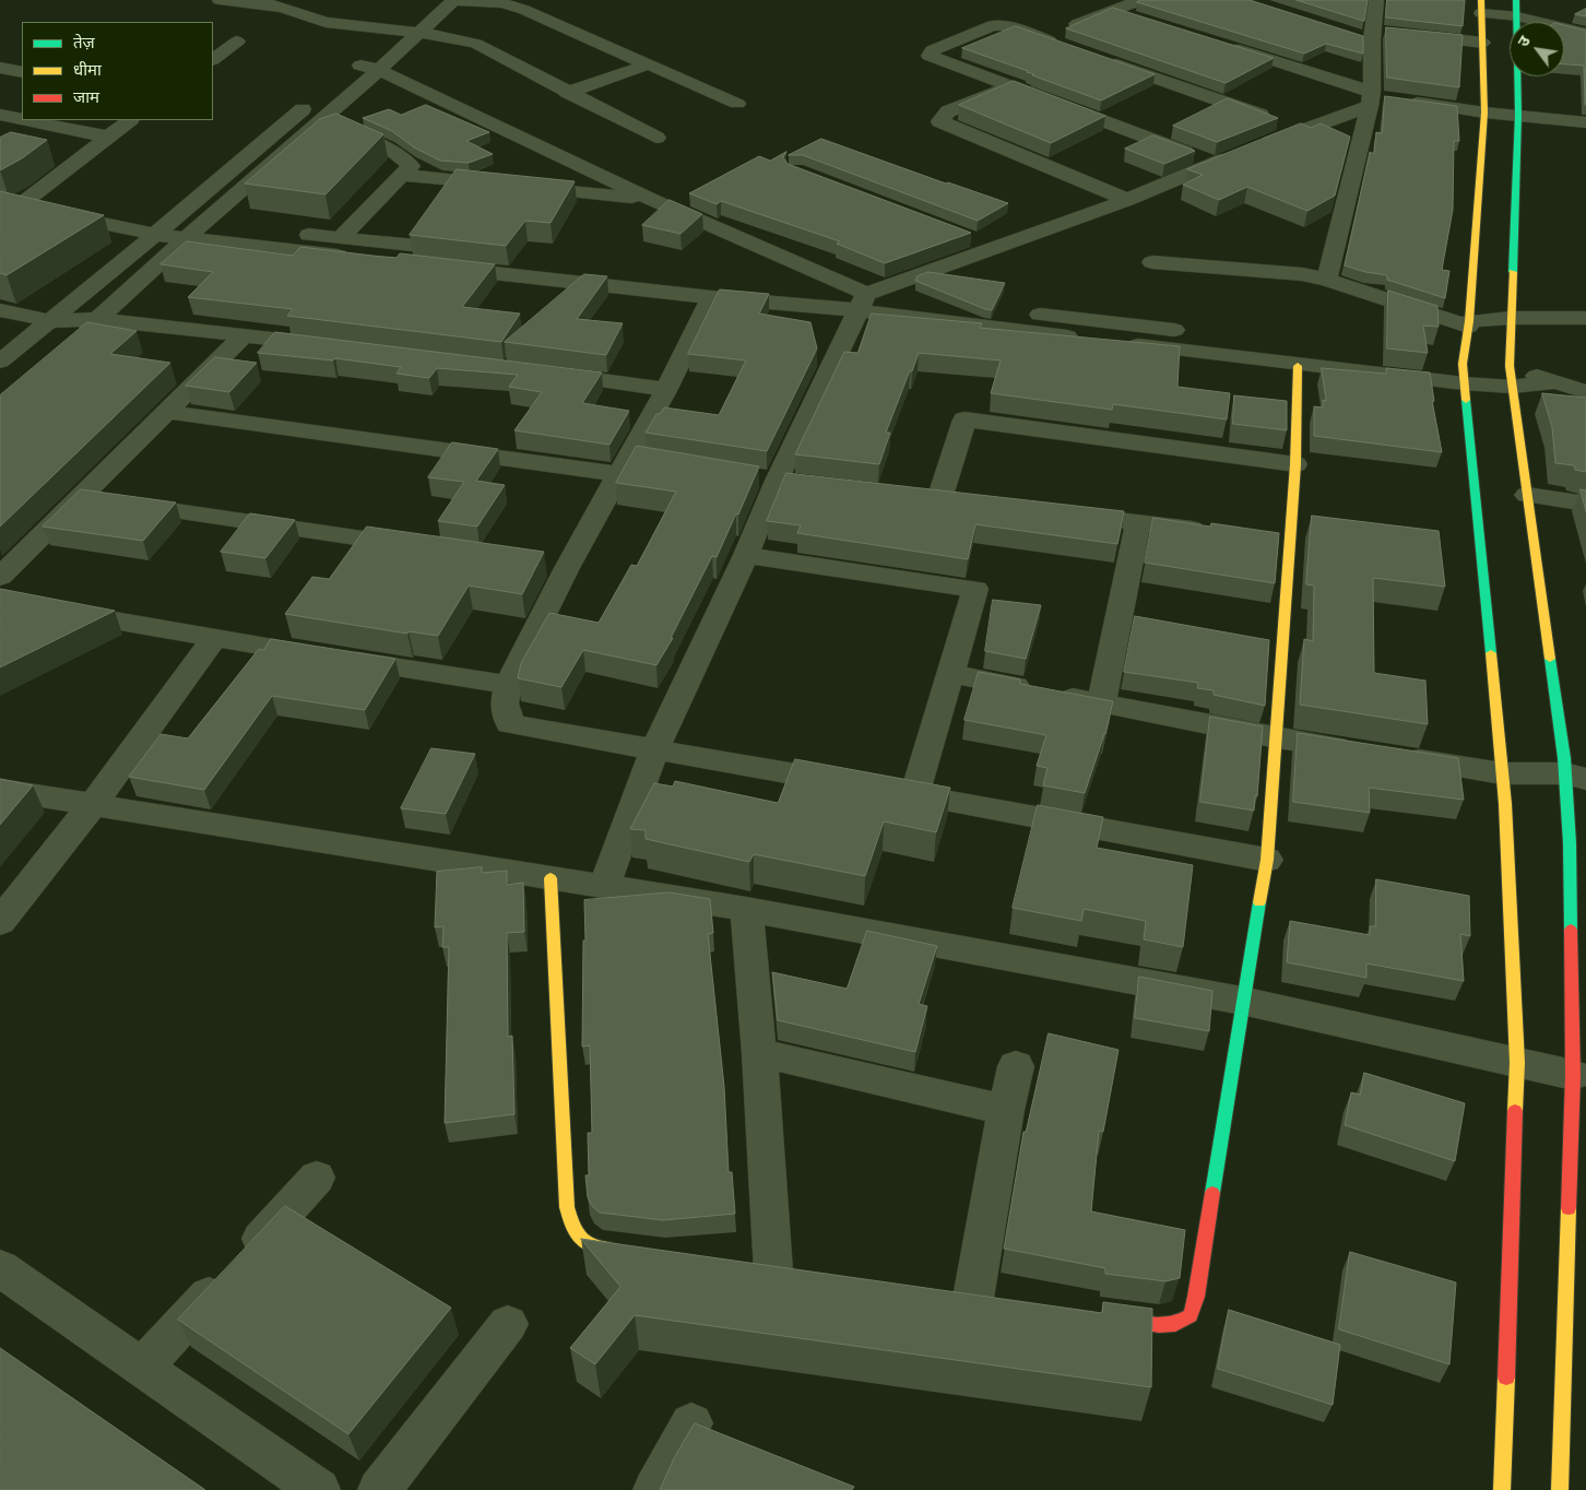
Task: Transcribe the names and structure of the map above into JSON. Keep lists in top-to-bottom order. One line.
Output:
{"legend":["तेज़","धीमा","जाम"],"north":"top left"}
